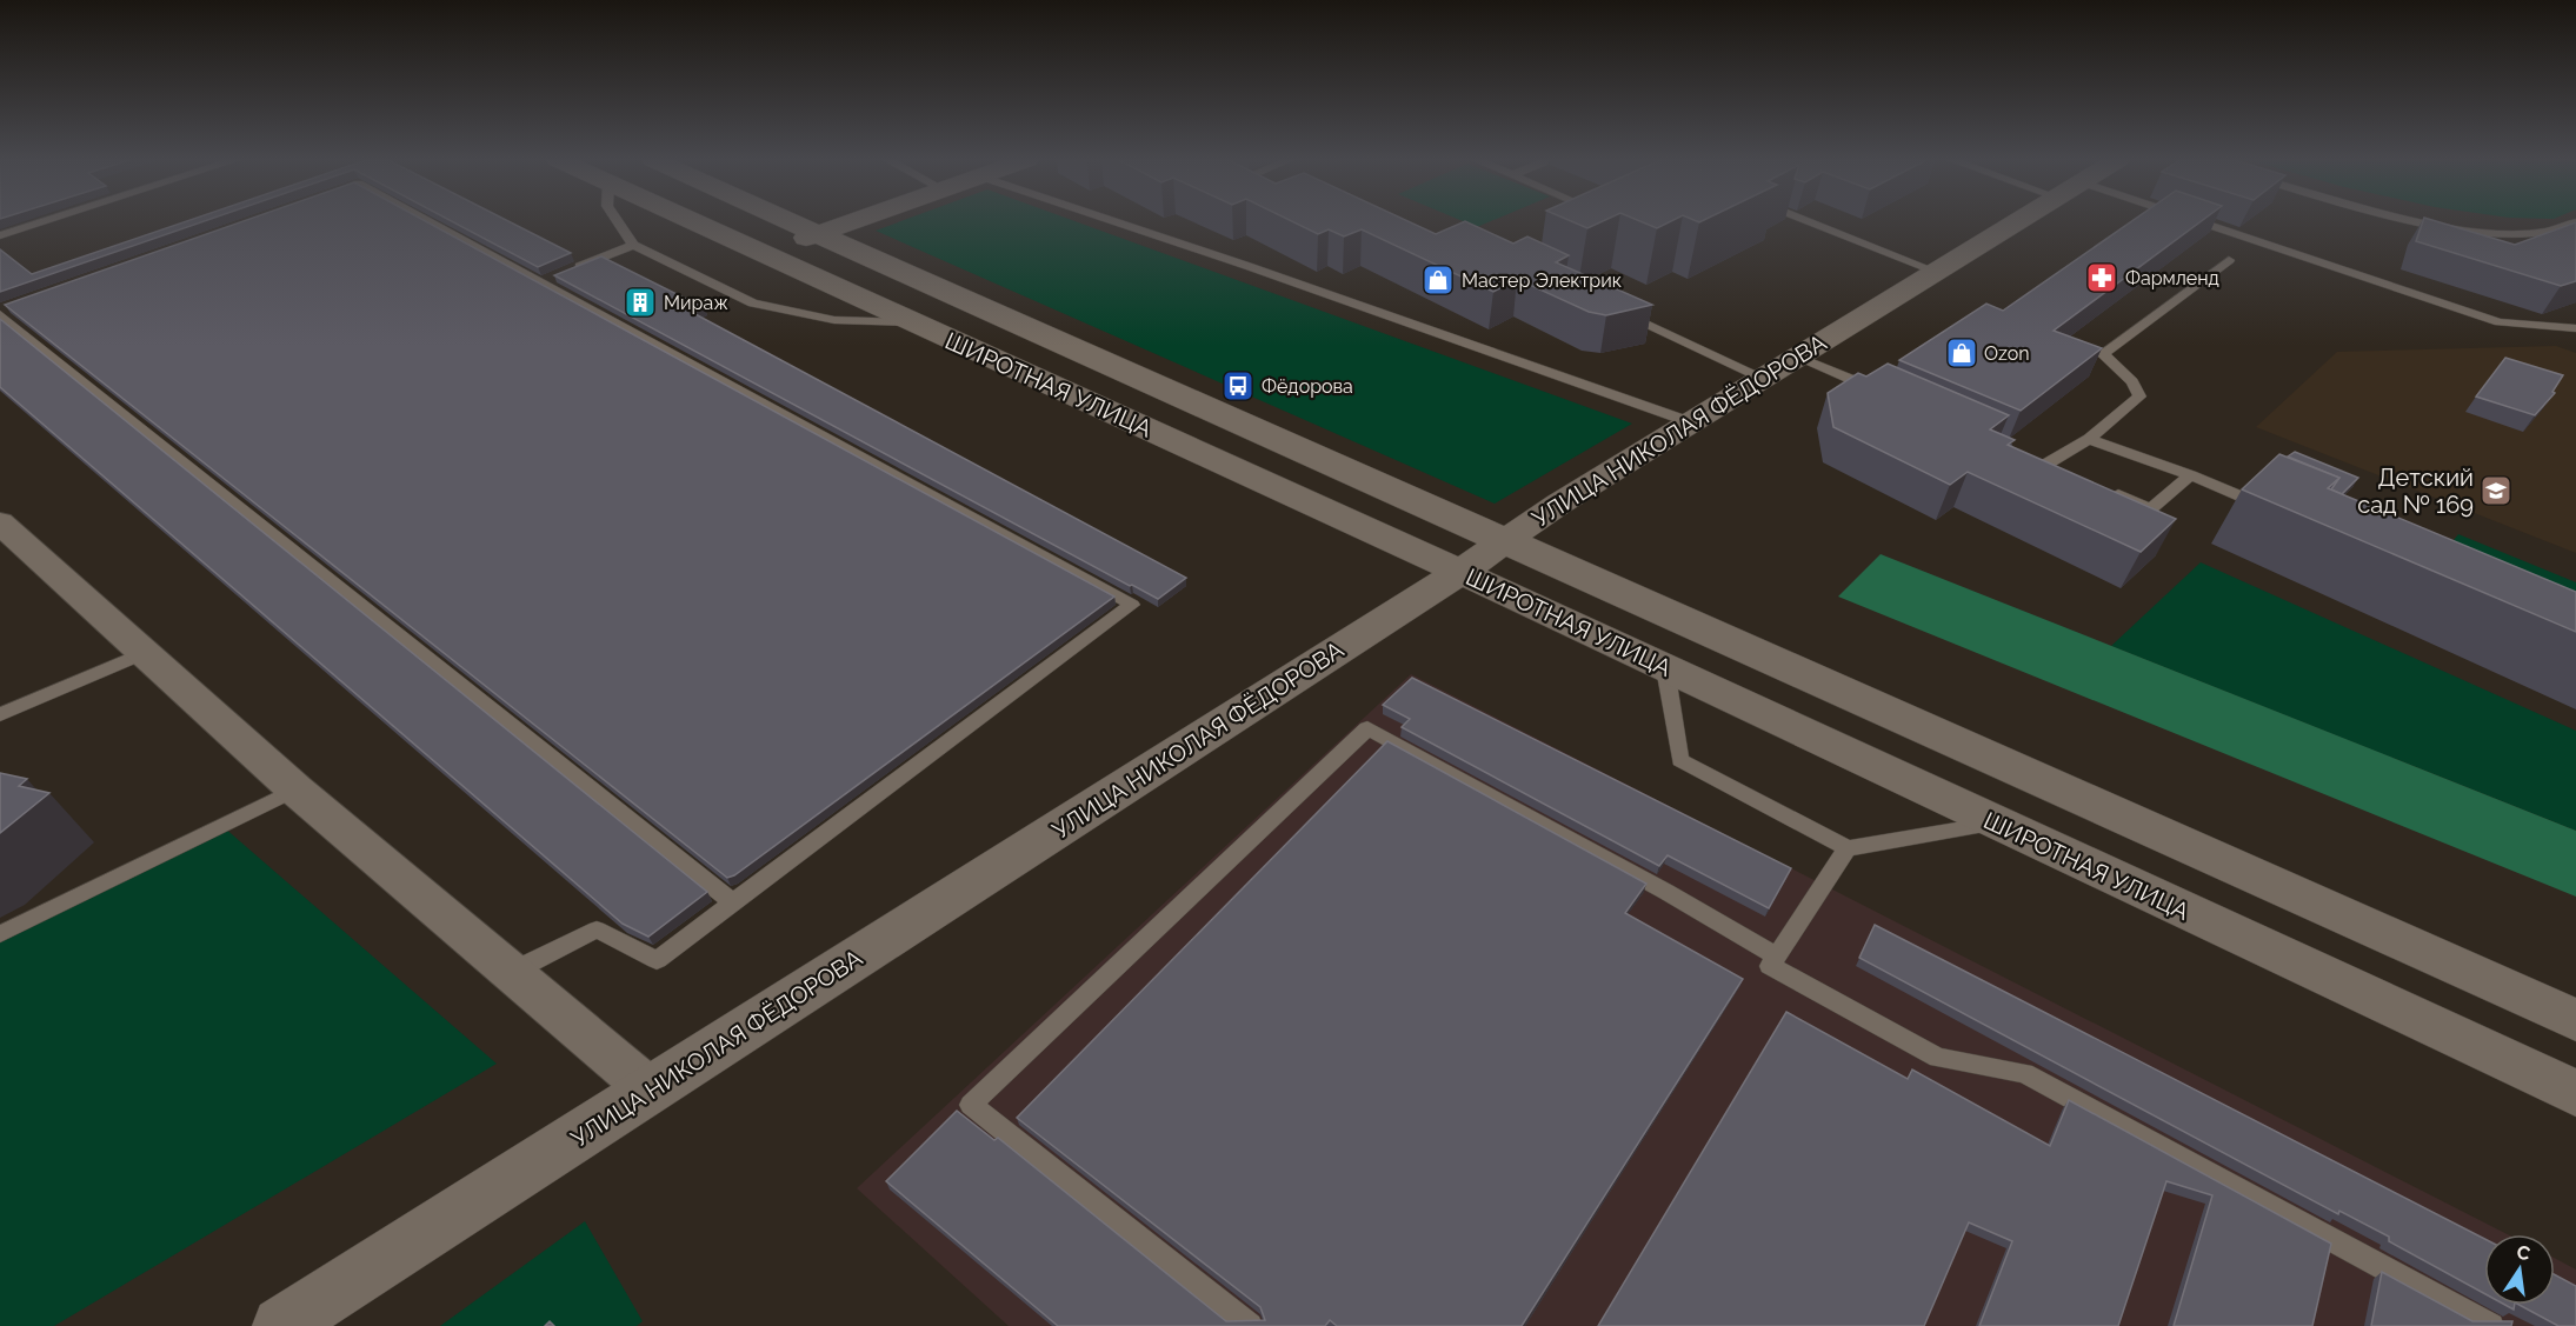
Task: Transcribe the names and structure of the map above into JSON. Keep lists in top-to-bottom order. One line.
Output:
{"streets":{"main road":["ШИРОТНАЯ УЛИЦА","УЛИЦА НИКОЛАЯ ФЁДОРОВА"]},"crossings":[["ШИРОТНАЯ УЛИЦА","УЛИЦА НИКОЛАЯ ФЁДОРОВА"]],"places":{"pharmacy":["Фармленд"],"shop":["Мастер Электрик","Ozon"],"building":["Мираж"],"bus stop":["Фёдорова"],"school or university":["Детский сад № 169"]},"north":"top"}
